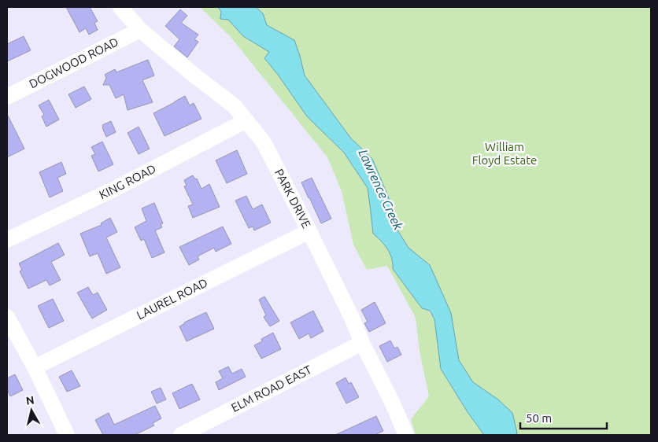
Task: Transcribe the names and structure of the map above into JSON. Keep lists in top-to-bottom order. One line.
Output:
{"streets":{"street":["DOGWOOD ROAD","KING ROAD","PARK DRIVE","LAUREL ROAD","ELM ROAD EAST"]},"crossings":[["DOGWOOD ROAD","PARK DRIVE"],["KING ROAD","PARK DRIVE"],["PARK DRIVE","LAUREL ROAD"],["PARK DRIVE","ELM ROAD EAST"]],"water":["Lawrence Creek"],"parks":["William Floyd Estate"],"scale_bar":"50 m","north":"top"}
